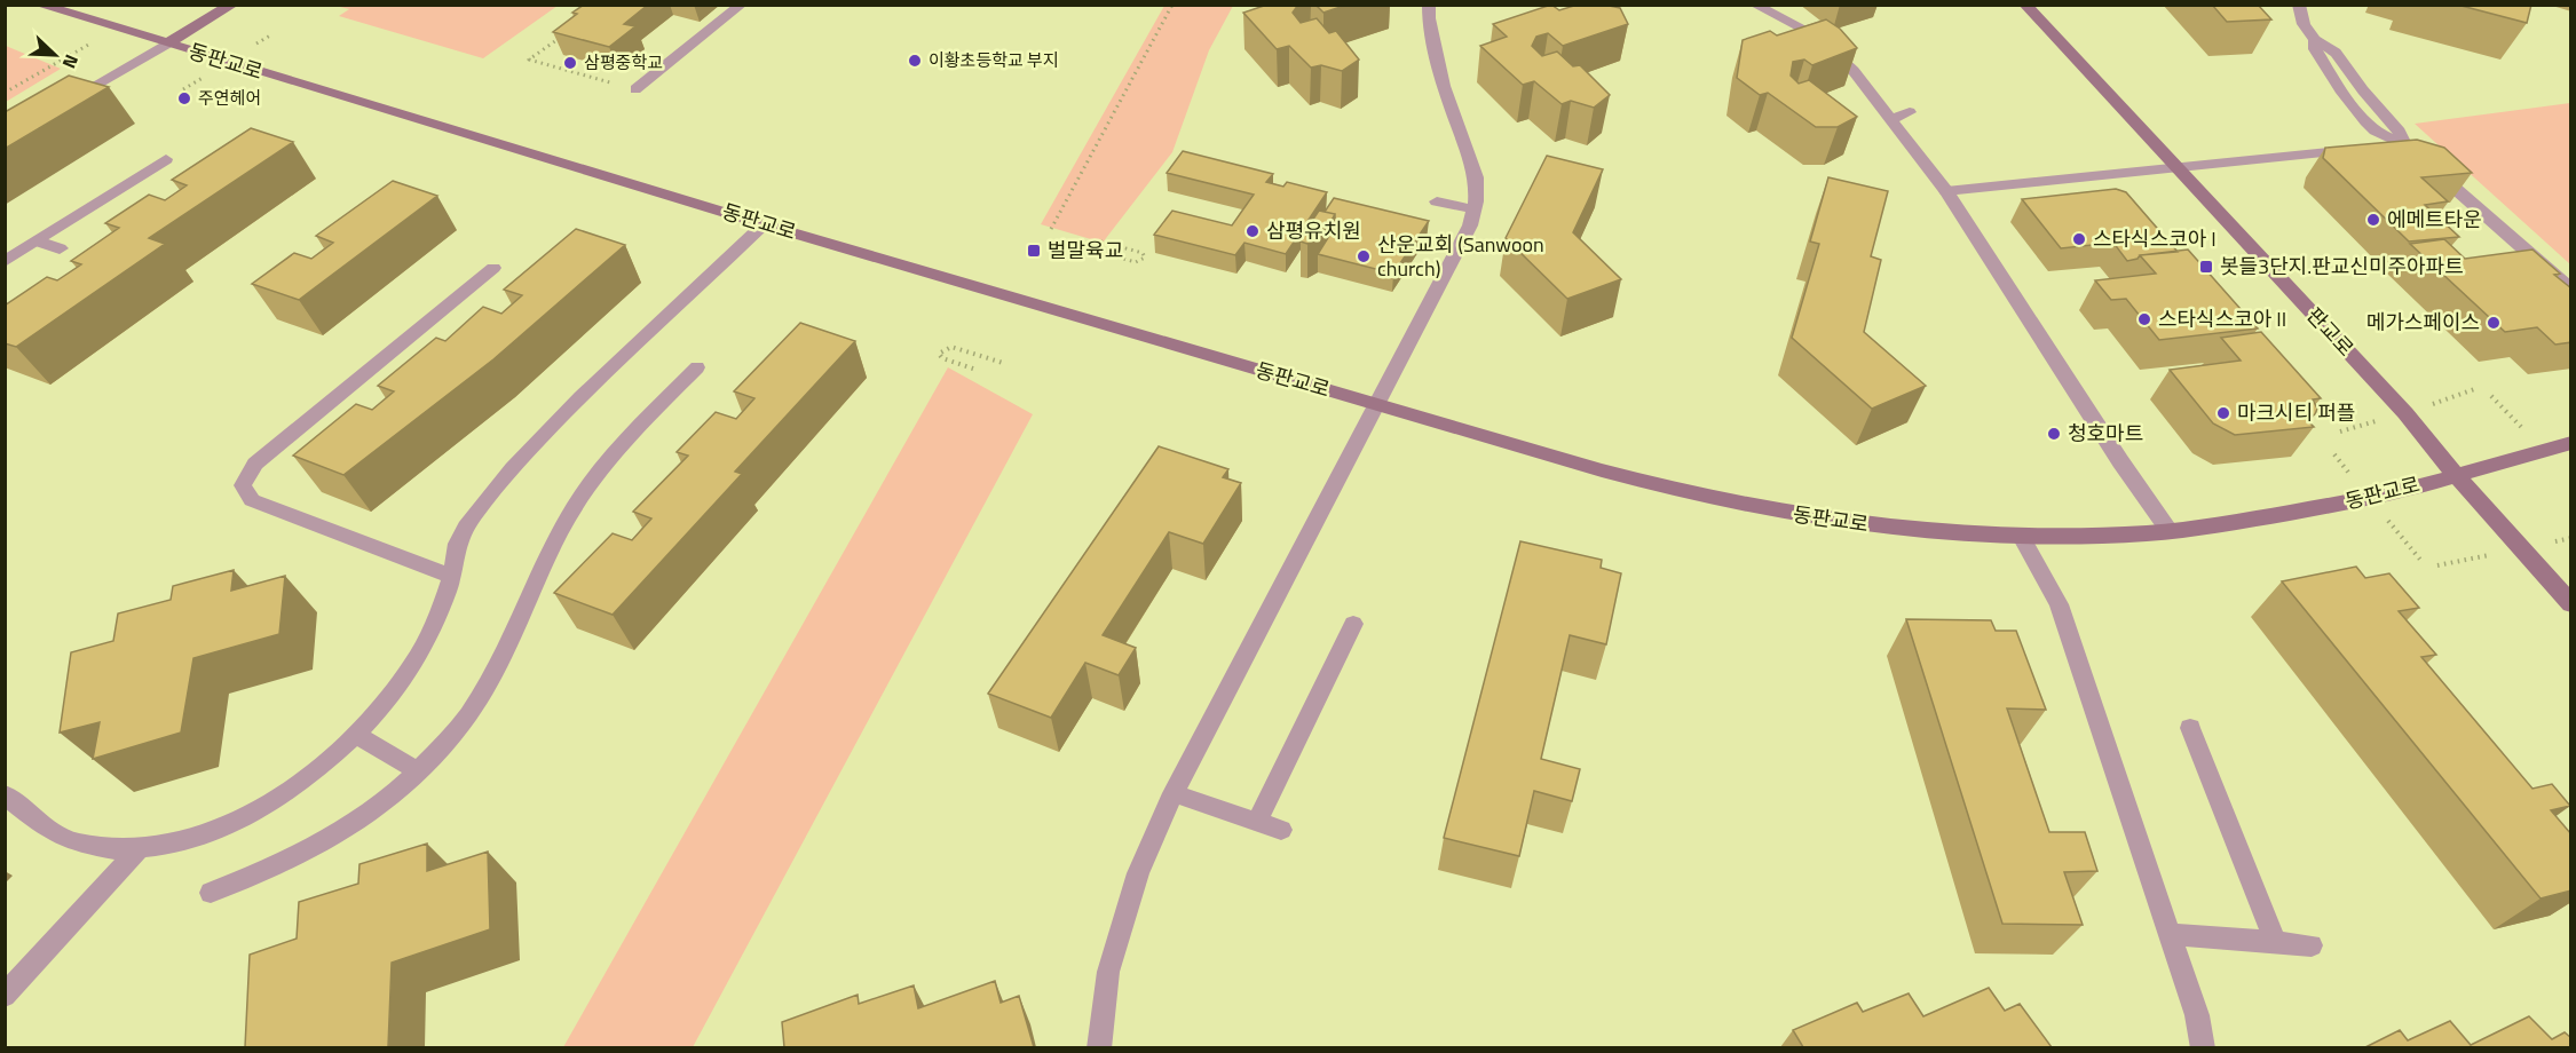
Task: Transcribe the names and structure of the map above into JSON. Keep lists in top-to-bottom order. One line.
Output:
{"streets":{"main road":["동판교로","판교로"]},"crossings":[["동판교로","판교로"]],"places":{"other":["이황초등학교 부지","삼평중학교","주연헤어","에메트타운","삼평유치원","스타식스코아 I","산운교회 (Sanwoon church)","스타식스코아 II","메가스페이스","마크시티 퍼플","청호마트"],"transit":["벌말육교","봇들3단지.판교신미주아파트"]},"north":"bottom right"}
